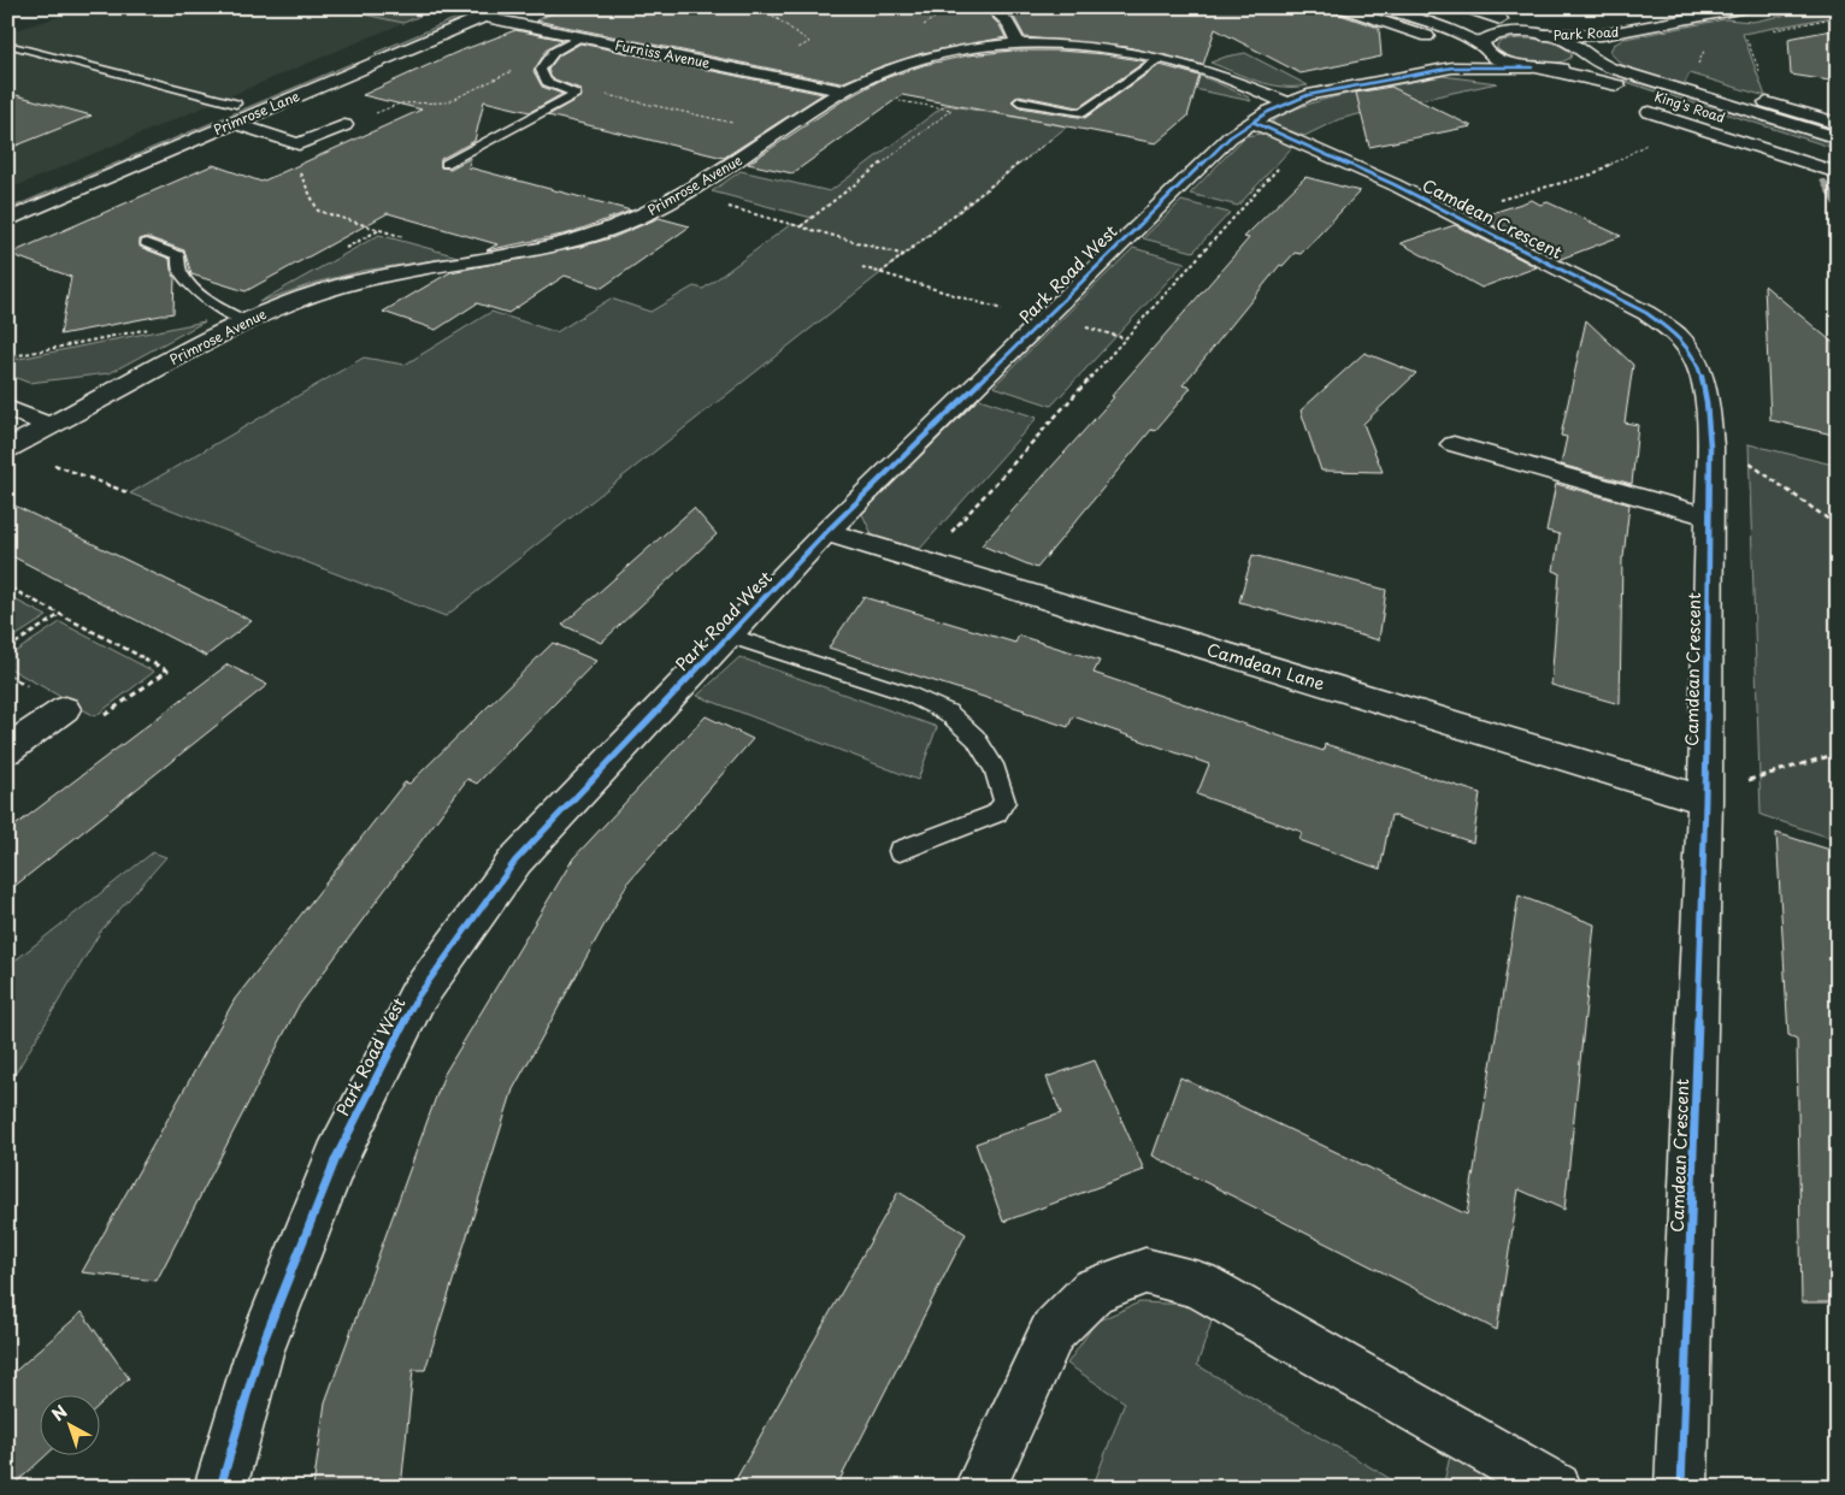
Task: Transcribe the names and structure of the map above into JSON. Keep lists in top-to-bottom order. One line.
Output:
{"streets":{"street":["Park Road","Furniss Avenue","King's Road","Primrose Lane","Primrose Avenue","Camdean Crescent","Park Road West","Camdean Lane"]},"crossings":[["Park Road","King's Road"],["Furniss Avenue","Primrose Lane"],["Furniss Avenue","Primrose Avenue"],["King's Road","Park Road West"],["Primrose Avenue","Park Road West"],["Camdean Crescent","Park Road West"],["Camdean Crescent","Camdean Lane"],["Park Road West","Camdean Lane"]],"north":"top left"}
